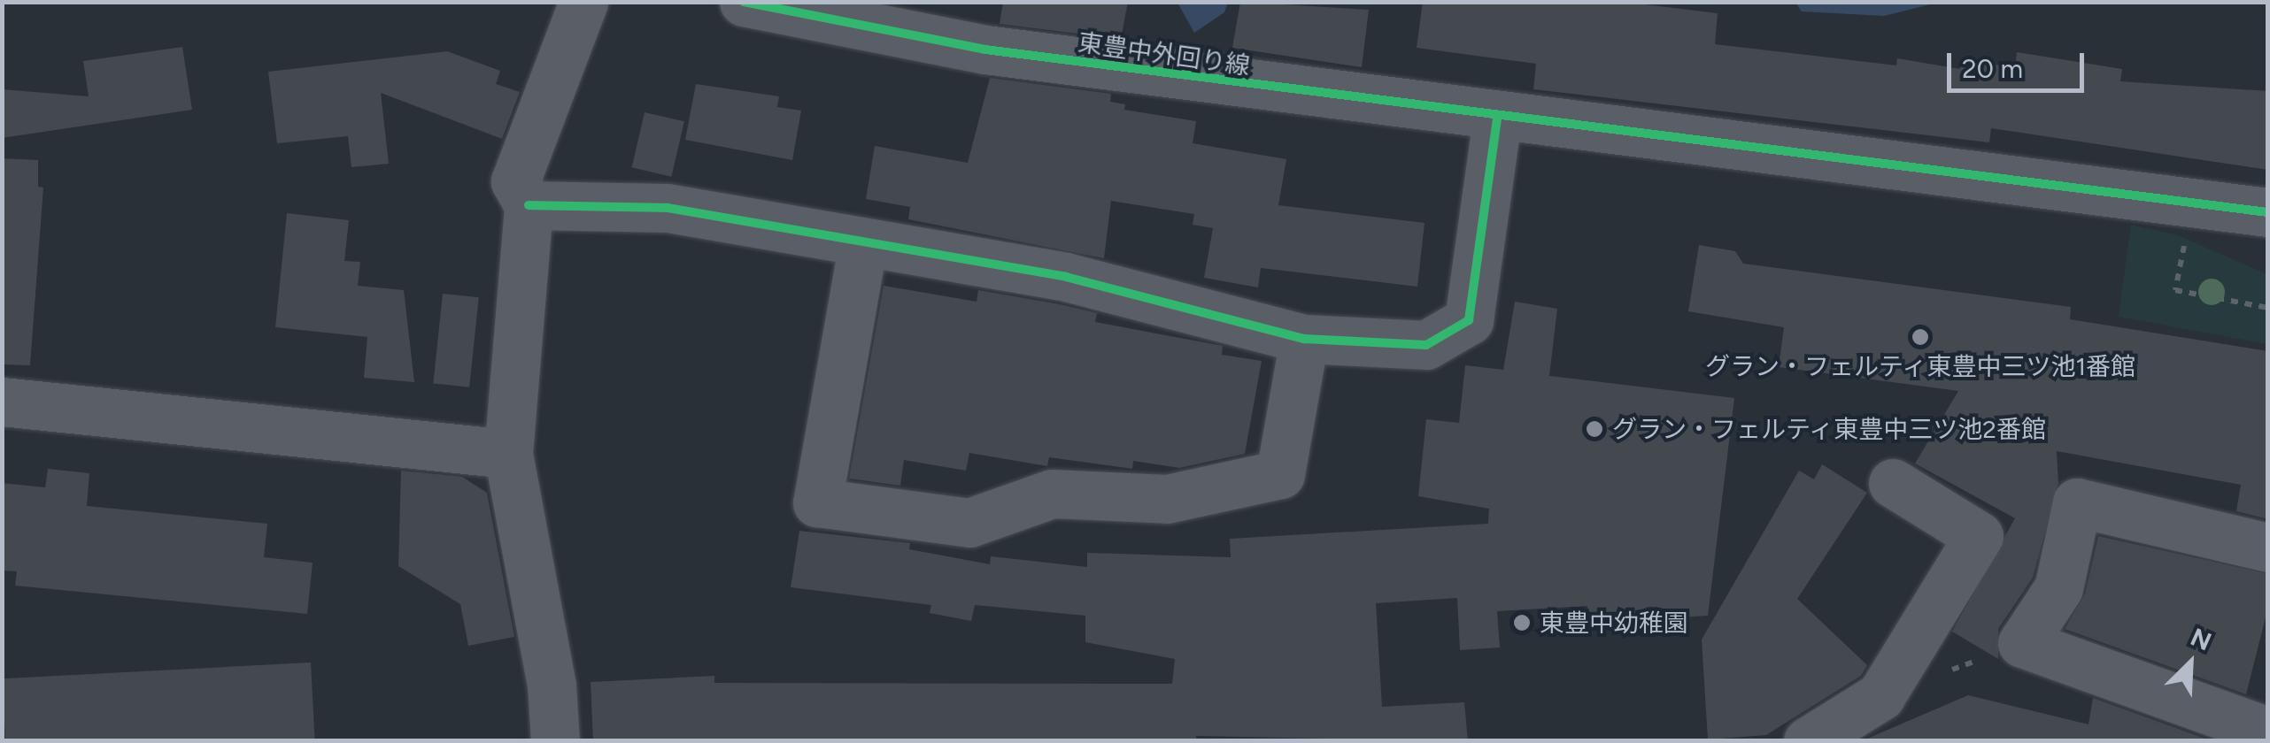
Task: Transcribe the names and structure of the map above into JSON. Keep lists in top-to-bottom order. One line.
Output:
{"streets":{"street":["東豊中外回り線"]},"places":["グラン・フェルティ東豊中三ツ池1番館","グラン・フェルティ東豊中三ツ池2番館","東豊中幼稚園"],"scale_bar":"20 m","north":"top right"}
